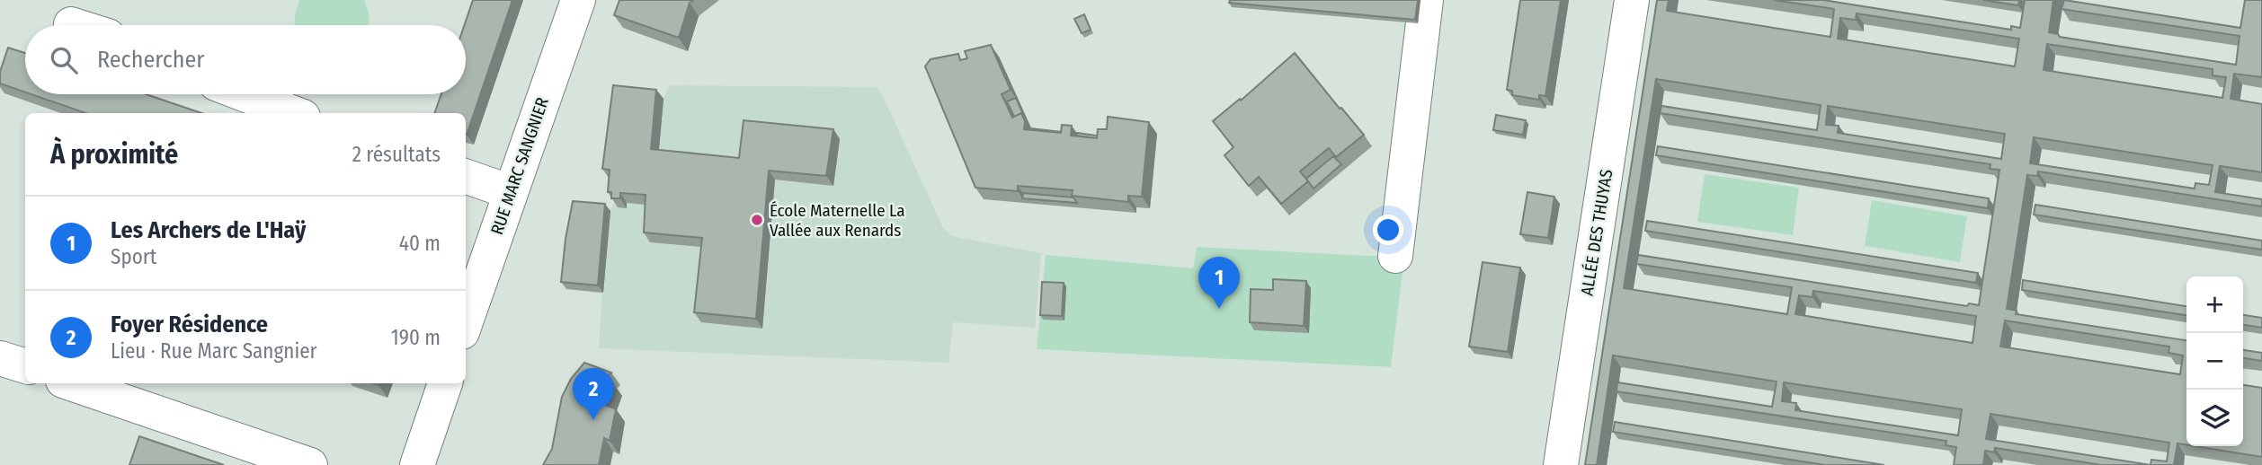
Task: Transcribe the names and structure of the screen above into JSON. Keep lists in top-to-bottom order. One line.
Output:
{"streets":{"street":["RUE MARC SANGNIER","ALLÉE DES THUYAS"]},"places":["École Maternelle La Vallée aux Renards"],"page":{"search":"Rechercher","heading":["À proximité","2 résultats"],"list":[{"mark":"1","name":"Les Archers de L'Haÿ","note":"Sport","value":"40 m"},{"mark":"2","name":"Foyer Résidence","note":"Lieu · Rue Marc Sangnier","value":"190 m"}],"pins":["1","2"],"map_buttons":["+","−"]}}
